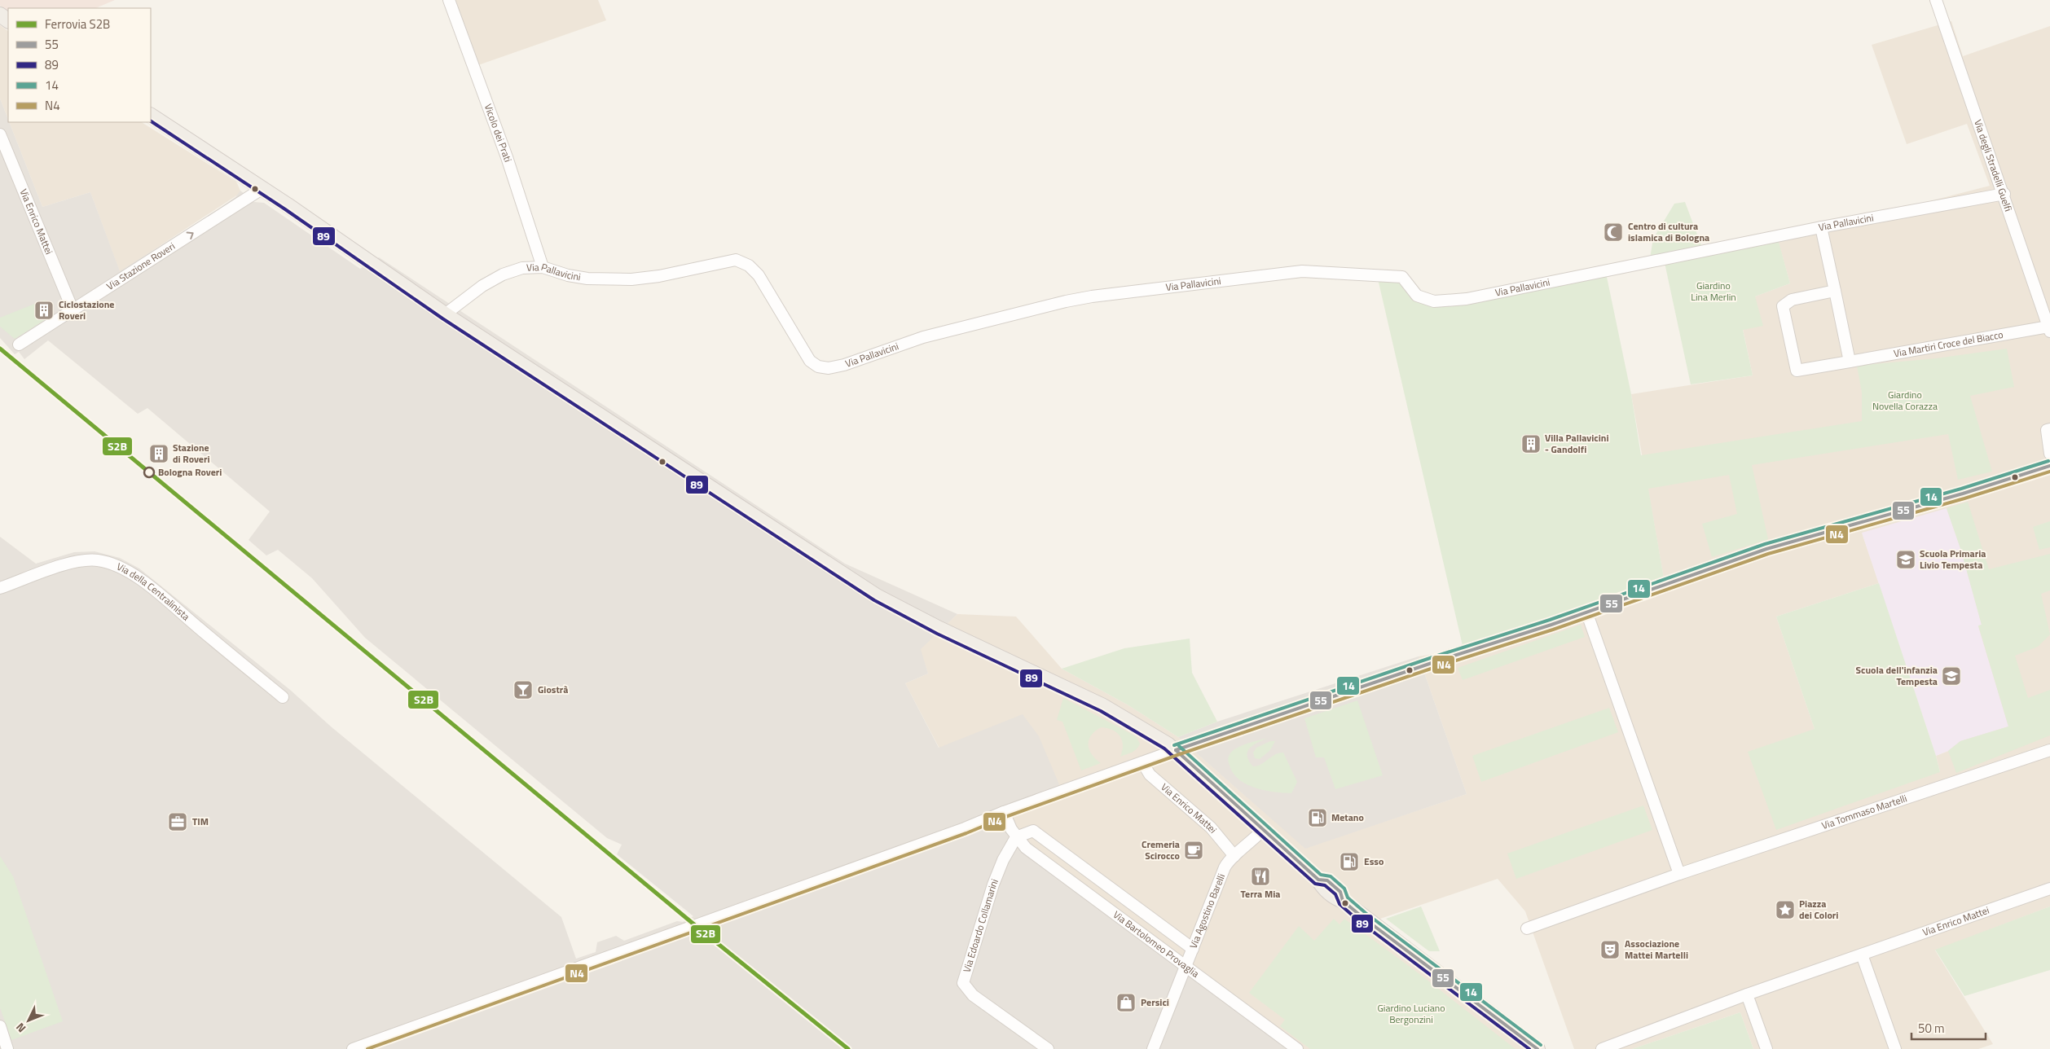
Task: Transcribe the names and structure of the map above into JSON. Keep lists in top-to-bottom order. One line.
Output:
{"streets":{"street":["Vicolo dei Prati","Via degli Stradelli Guelfi","Via Enrico Mattei","Via Pallavicini","Via Stazione Roveri","Via Martiri Croce del Biacco","Via della Centralinista","Via Tommaso Martelli","Via Agostino Barelli","Via Edoardo Collamarini","Via Bartolomeo Provaglia"]},"crossings":[["Vicolo dei Prati","Via Pallavicini"],["Via degli Stradelli Guelfi","Via Pallavicini"],["Via degli Stradelli Guelfi","Via Martiri Croce del Biacco"],["Via Enrico Mattei","Via Stazione Roveri"],["Via Enrico Mattei","Via Agostino Barelli"],["Via Agostino Barelli","Via Bartolomeo Provaglia"],["Via Edoardo Collamarini","Via Bartolomeo Provaglia"]],"one_way":["Via Stazione Roveri"],"parks":["Giardino Lina Merlin","Giardino Novella Corazza","Giardino Luciano Bergonzini"],"places":{"mosque":["Centro di cultura islamica di Bologna"],"building":["Ciclostazione Roveri","Villa Pallavicini - Gandolfi","Stazione di Roveri"],"other":["Bologna Roveri"],"school or university":["Scuola Primaria Livio Tempesta","Scuola dell'infanzia Tempesta"],"bar":["Giostrà"],"fuel station":["Metano","Esso"],"office":["TIM"],"cafe":["Cremeria Scirocco"],"restaurant":["Terra Mia"],"place":["Piazza dei Colori"],"theatre":["Associazione Mattei Martelli"],"shop":["Persici"]},"lines":["transit line 89","rail line S2B","transit line 14","transit line 55","transit line N4"],"legend":["Ferrovia S2B","55","89","14","N4"],"scale_bar":"50 m","north":"bottom left"}
